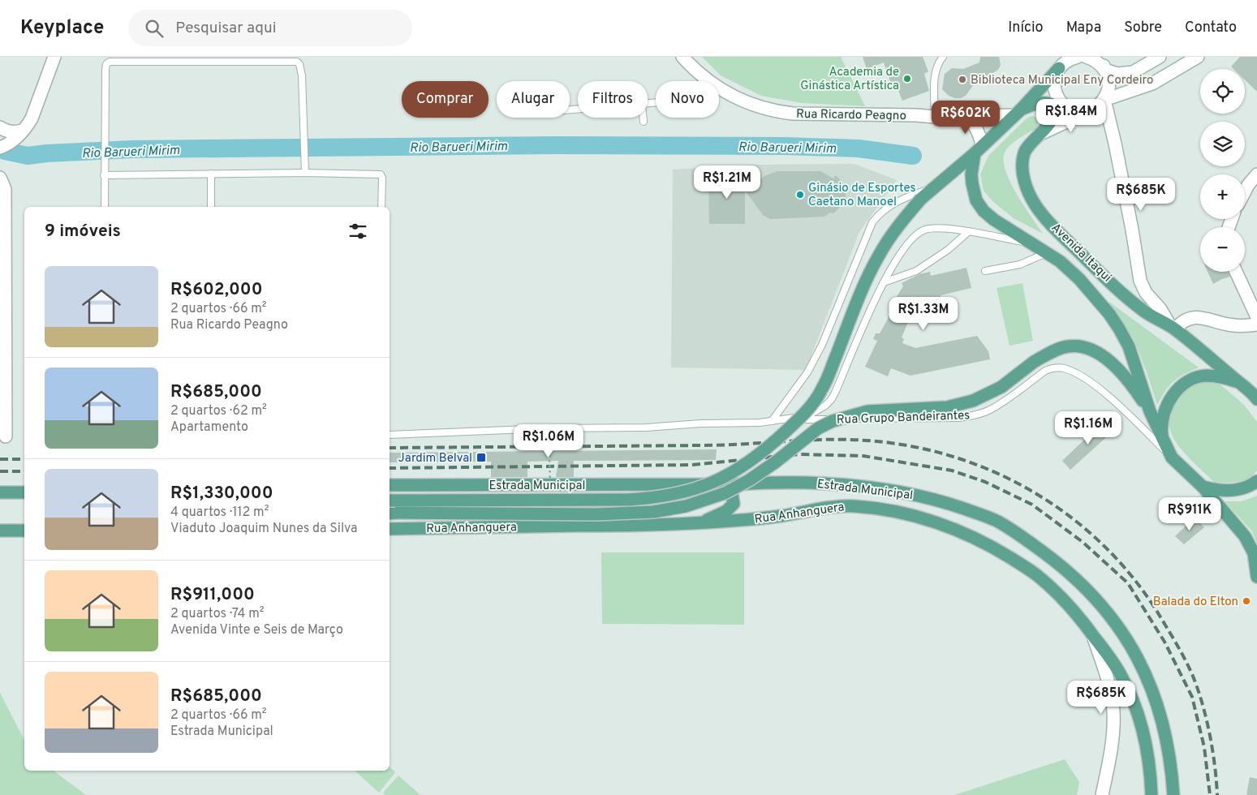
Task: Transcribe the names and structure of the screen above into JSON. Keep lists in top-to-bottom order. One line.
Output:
{"streets":{"main road":["Avenida Itaqui","Estrada Municipal","Rua Anhanguera"],"street":["Rua Ricardo Peagno"],"lane":["Rua Grupo Bandeirantes"]},"water":["Rio Barueri Mirim"],"places":{"other":["Academia de Ginástica Artística","Biblioteca Municipal Eny Cordeiro","Ginásio de Esportes Caetano Manoel","Balada do Elton"],"transit":["Jardim Belval"]},"page":{"header":"Keyplace","search":"Pesquisar aqui","nav":["Início","Mapa","Sobre","Contato"],"map_buttons":["+","−"],"chip":["Comprar","Alugar","Filtros","Novo"],"price":["R$1.84M","R$602K","R$1.21M","R$685K","R$1.33M","R$1.16M","R$1.06M","R$911K","R$685K"],"heading":"9 imóveis","list":[{"name":"R$602,000","note":"2 quartos · 66 m² · Rua Ricardo Peagno"},{"name":"R$685,000","note":"2 quartos · 62 m² · Apartamento"},{"name":"R$1,330,000","note":"4 quartos · 112 m² · Viaduto Joaquim Nunes da Silva"},{"name":"R$911,000","note":"2 quartos · 74 m² · Avenida Vinte e Seis de Março"},{"name":"R$685,000","note":"2 quartos · 66 m² · Estrada Municipal"}]}}
